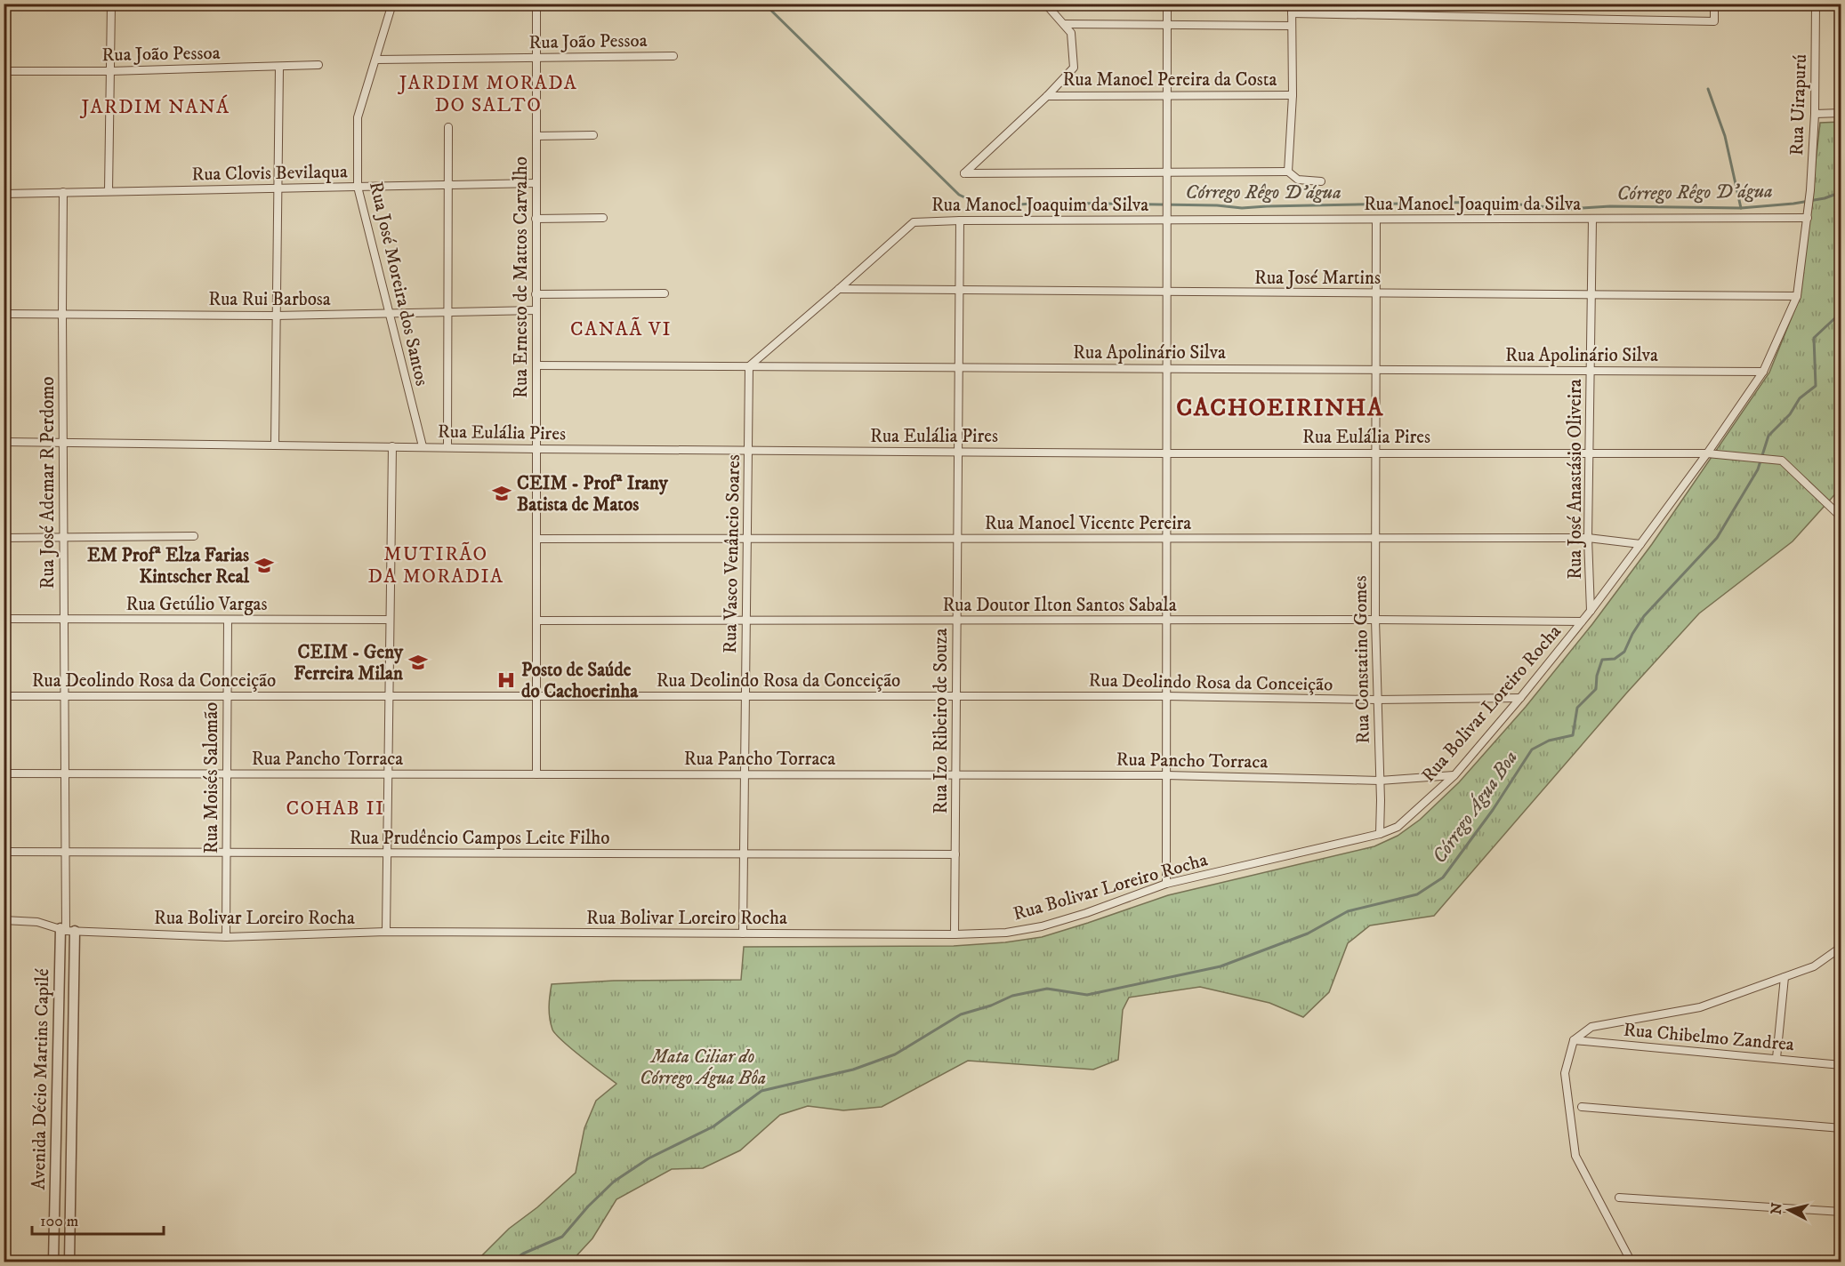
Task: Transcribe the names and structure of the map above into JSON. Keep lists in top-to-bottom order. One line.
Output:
{"streets":{"street":["Rua João Pessoa","Rua Manoel Pereira da Costa","Rua Uirapurú","Rua Clovis Bevilaqua","Rua Manoel Joaquim da Silva","Rua Ernesto de Mattos Carvalho","Rua José Martins","Rua José Moreira dos Santos","Rua Rui Barbosa","Rua Apolinário Silva","Rua Eulália Pires","Rua José Anastásio Oliveira","Rua José Ademar R Perdomo","Rua Manoel Vicente Pereira","Rua Vasco Venâncio Soares","Rua Getúlio Vargas","Rua Doutor Ilton Santos Sabala","Rua Constatino Gomes","Rua Deolindo Rosa da Conceição","Rua Bolivar Loreiro Rocha","Rua Izo Ribeiro de Souza","Rua Pancho Torraca","Rua Moisés Salomão","Rua Prudêncio Campos Leite Filho","Rua Chibelmo Zandrea","Avenida Décio Martins Capilé"]},"crossings":[["Rua João Pessoa","Rua Ernesto de Mattos Carvalho"],["Rua João Pessoa","Rua José Moreira dos Santos"],["Rua Uirapurú","Rua Bolivar Loreiro Rocha"],["Rua Clovis Bevilaqua","Rua Ernesto de Mattos Carvalho"],["Rua Clovis Bevilaqua","Rua José Moreira dos Santos"],["Rua Clovis Bevilaqua","Rua José Ademar R Perdomo"],["Rua Manoel Joaquim da Silva","Rua José Martins"],["Rua Manoel Joaquim da Silva","Rua José Anastásio Oliveira"],["Rua Manoel Joaquim da Silva","Rua Bolivar Loreiro Rocha"],["Rua Manoel Joaquim da Silva","Rua Izo Ribeiro de Souza"],["Rua Ernesto de Mattos Carvalho","Rua Rui Barbosa"],["Rua Ernesto de Mattos Carvalho","Rua Apolinário Silva"],["Rua Ernesto de Mattos Carvalho","Rua Eulália Pires"],["Rua Ernesto de Mattos Carvalho","Rua Manoel Vicente Pereira"],["Rua Ernesto de Mattos Carvalho","Rua Doutor Ilton Santos Sabala"],["Rua Ernesto de Mattos Carvalho","Rua Deolindo Rosa da Conceição"],["Rua Ernesto de Mattos Carvalho","Rua Pancho Torraca"],["Rua José Martins","Rua José Anastásio Oliveira"],["Rua José Martins","Rua Bolivar Loreiro Rocha"],["Rua José Martins","Rua Izo Ribeiro de Souza"],["Rua José Moreira dos Santos","Rua Rui Barbosa"],["Rua José Moreira dos Santos","Rua Eulália Pires"],["Rua Rui Barbosa","Rua José Ademar R Perdomo"],["Rua Apolinário Silva","Rua José Anastásio Oliveira"],["Rua Apolinário Silva","Rua Vasco Venâncio Soares"],["Rua Apolinário Silva","Rua Bolivar Loreiro Rocha"],["Rua Apolinário Silva","Rua Izo Ribeiro de Souza"],["Rua Eulália Pires","Rua José Anastásio Oliveira"],["Rua Eulália Pires","Rua José Ademar R Perdomo"],["Rua Eulália Pires","Rua Vasco Venâncio Soares"],["Rua Eulália Pires","Rua Constatino Gomes"],["Rua Eulália Pires","Rua Bolivar Loreiro Rocha"],["Rua Eulália Pires","Rua Izo Ribeiro de Souza"],["Rua José Anastásio Oliveira","Rua Manoel Vicente Pereira"],["Rua José Anastásio Oliveira","Rua Bolivar Loreiro Rocha"],["Rua José Ademar R Perdomo","Rua Getúlio Vargas"],["Rua José Ademar R Perdomo","Rua Deolindo Rosa da Conceição"],["Rua José Ademar R Perdomo","Rua Bolivar Loreiro Rocha"],["Rua José Ademar R Perdomo","Rua Pancho Torraca"],["Rua José Ademar R Perdomo","Rua Prudêncio Campos Leite Filho"],["Rua José Ademar R Perdomo","Avenida Décio Martins Capilé"],["Rua Manoel Vicente Pereira","Rua Vasco Venâncio Soares"],["Rua Manoel Vicente Pereira","Rua Constatino Gomes"],["Rua Manoel Vicente Pereira","Rua Bolivar Loreiro Rocha"],["Rua Manoel Vicente Pereira","Rua Izo Ribeiro de Souza"],["Rua Vasco Venâncio Soares","Rua Doutor Ilton Santos Sabala"],["Rua Vasco Venâncio Soares","Rua Deolindo Rosa da Conceição"],["Rua Vasco Venâncio Soares","Rua Bolivar Loreiro Rocha"],["Rua Vasco Venâncio Soares","Rua Pancho Torraca"],["Rua Vasco Venâncio Soares","Rua Prudêncio Campos Leite Filho"],["Rua Getúlio Vargas","Rua Moisés Salomão"],["Rua Doutor Ilton Santos Sabala","Rua Constatino Gomes"],["Rua Doutor Ilton Santos Sabala","Rua Bolivar Loreiro Rocha"],["Rua Doutor Ilton Santos Sabala","Rua Izo Ribeiro de Souza"],["Rua Constatino Gomes","Rua Deolindo Rosa da Conceição"],["Rua Constatino Gomes","Rua Bolivar Loreiro Rocha"],["Rua Constatino Gomes","Rua Pancho Torraca"],["Rua Deolindo Rosa da Conceição","Rua Bolivar Loreiro Rocha"],["Rua Deolindo Rosa da Conceição","Rua Izo Ribeiro de Souza"],["Rua Deolindo Rosa da Conceição","Rua Moisés Salomão"],["Rua Bolivar Loreiro Rocha","Rua Izo Ribeiro de Souza"],["Rua Bolivar Loreiro Rocha","Rua Pancho Torraca"],["Rua Bolivar Loreiro Rocha","Rua Moisés Salomão"],["Rua Bolivar Loreiro Rocha","Avenida Décio Martins Capilé"],["Rua Izo Ribeiro de Souza","Rua Pancho Torraca"],["Rua Izo Ribeiro de Souza","Rua Prudêncio Campos Leite Filho"],["Rua Pancho Torraca","Rua Moisés Salomão"],["Rua Moisés Salomão","Rua Prudêncio Campos Leite Filho"]],"districts":["JARDIM MORADA DO SALTO","JARDIM NANÁ","CANAÃ VI","CACHOEIRINHA","MUTIRÃO DA MORADIA","COHAB II"],"water":["Córrego Rêgo D'água","Córrego Água Boa"],"parks":["Mata Ciliar do Córrego Água Bôa"],"places":{"school or university":["CEIM - Profª Irany Batista de Matos","EM Profª Elza Farias Kintscher Real","CEIM - Geny Ferreira Milan"],"hospital":["Posto de Saúde do Cachoerinha"]},"scale_bar":"100 m","north":"left"}
